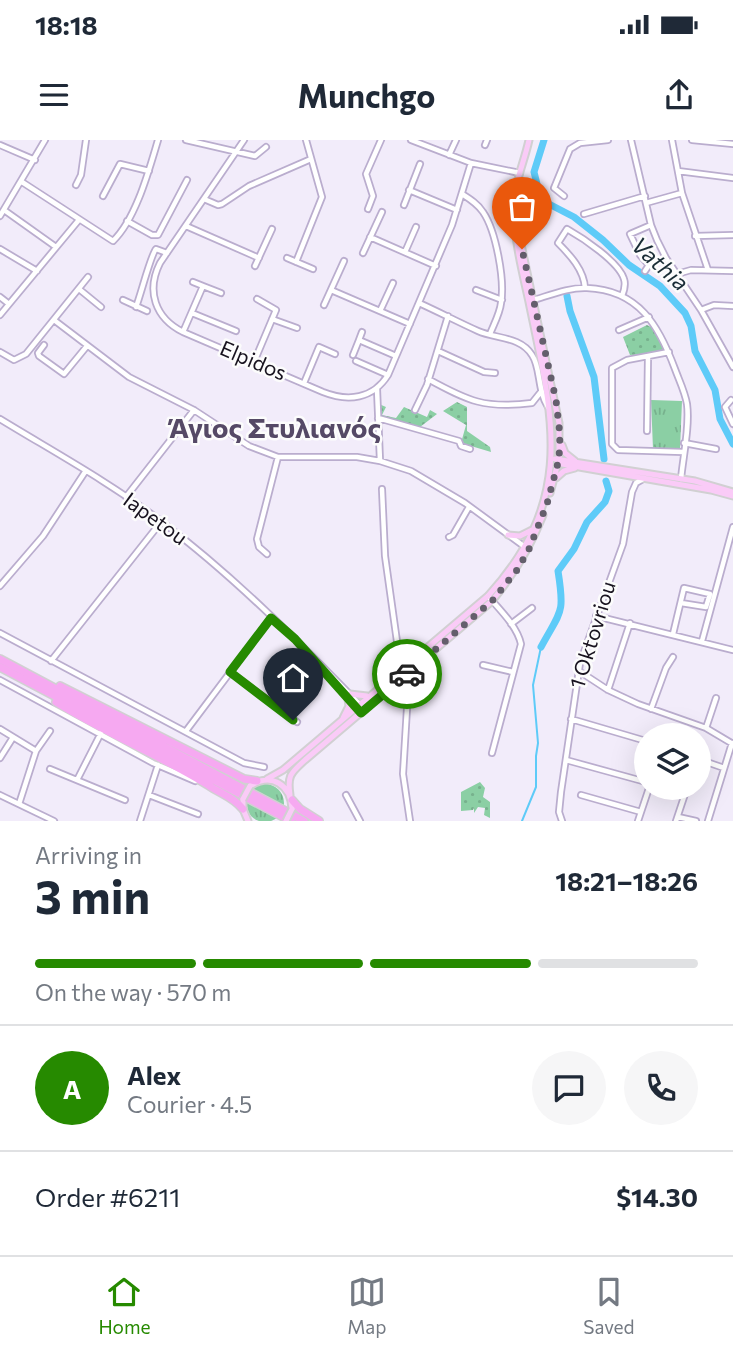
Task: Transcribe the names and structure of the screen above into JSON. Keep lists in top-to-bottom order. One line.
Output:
{"streets":{"street":["Elpidos","Iapetou","1 Oktovriou"]},"districts":["Άγιος Στυλιανός"],"water":["Vathia"],"page":{"status":"18:18","header":"Munchgo","heading":["3 min","Arriving in","18:21–18:26"],"panel":["Alex","Courier · 4.5","Order #6211","$14.30"],"bar":"On the way · 570 m","round":"A","tabs":["Home","Map","Saved"]}}
